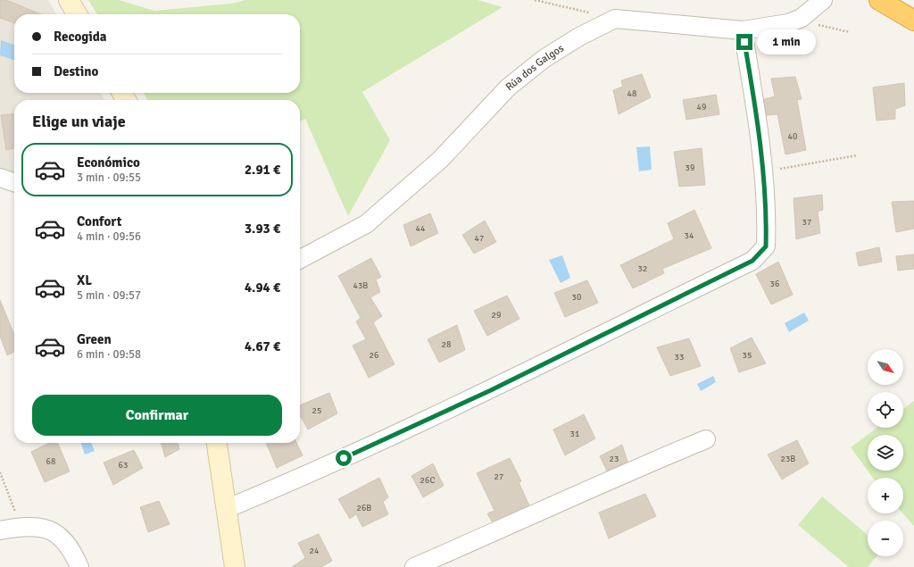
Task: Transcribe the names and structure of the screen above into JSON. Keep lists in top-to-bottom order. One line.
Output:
{"streets":{"street":["Rúa dos Galgos"]},"house_numbers":["48","49","40","39","37","44","34","47","32","36","43B","30","29","28","26","35","33","25","31","23","23B","68","63","27","26C","26B","24"],"north":"bottom right","page":{"banner":["Recogida","Destino"],"bubble":"1 min","heading":"Elige un viaje","list":[{"name":"Económico","note":"3 min · 09:55","value":"2.91 €"},{"name":"Confort","note":"4 min · 09:56","value":"3.93 €"},{"name":"XL","note":"5 min · 09:57","value":"4.94 €"},{"name":"Green","note":"6 min · 09:58","value":"4.67 €"}],"map_buttons":["+","−"],"buttons":"Confirmar"}}
